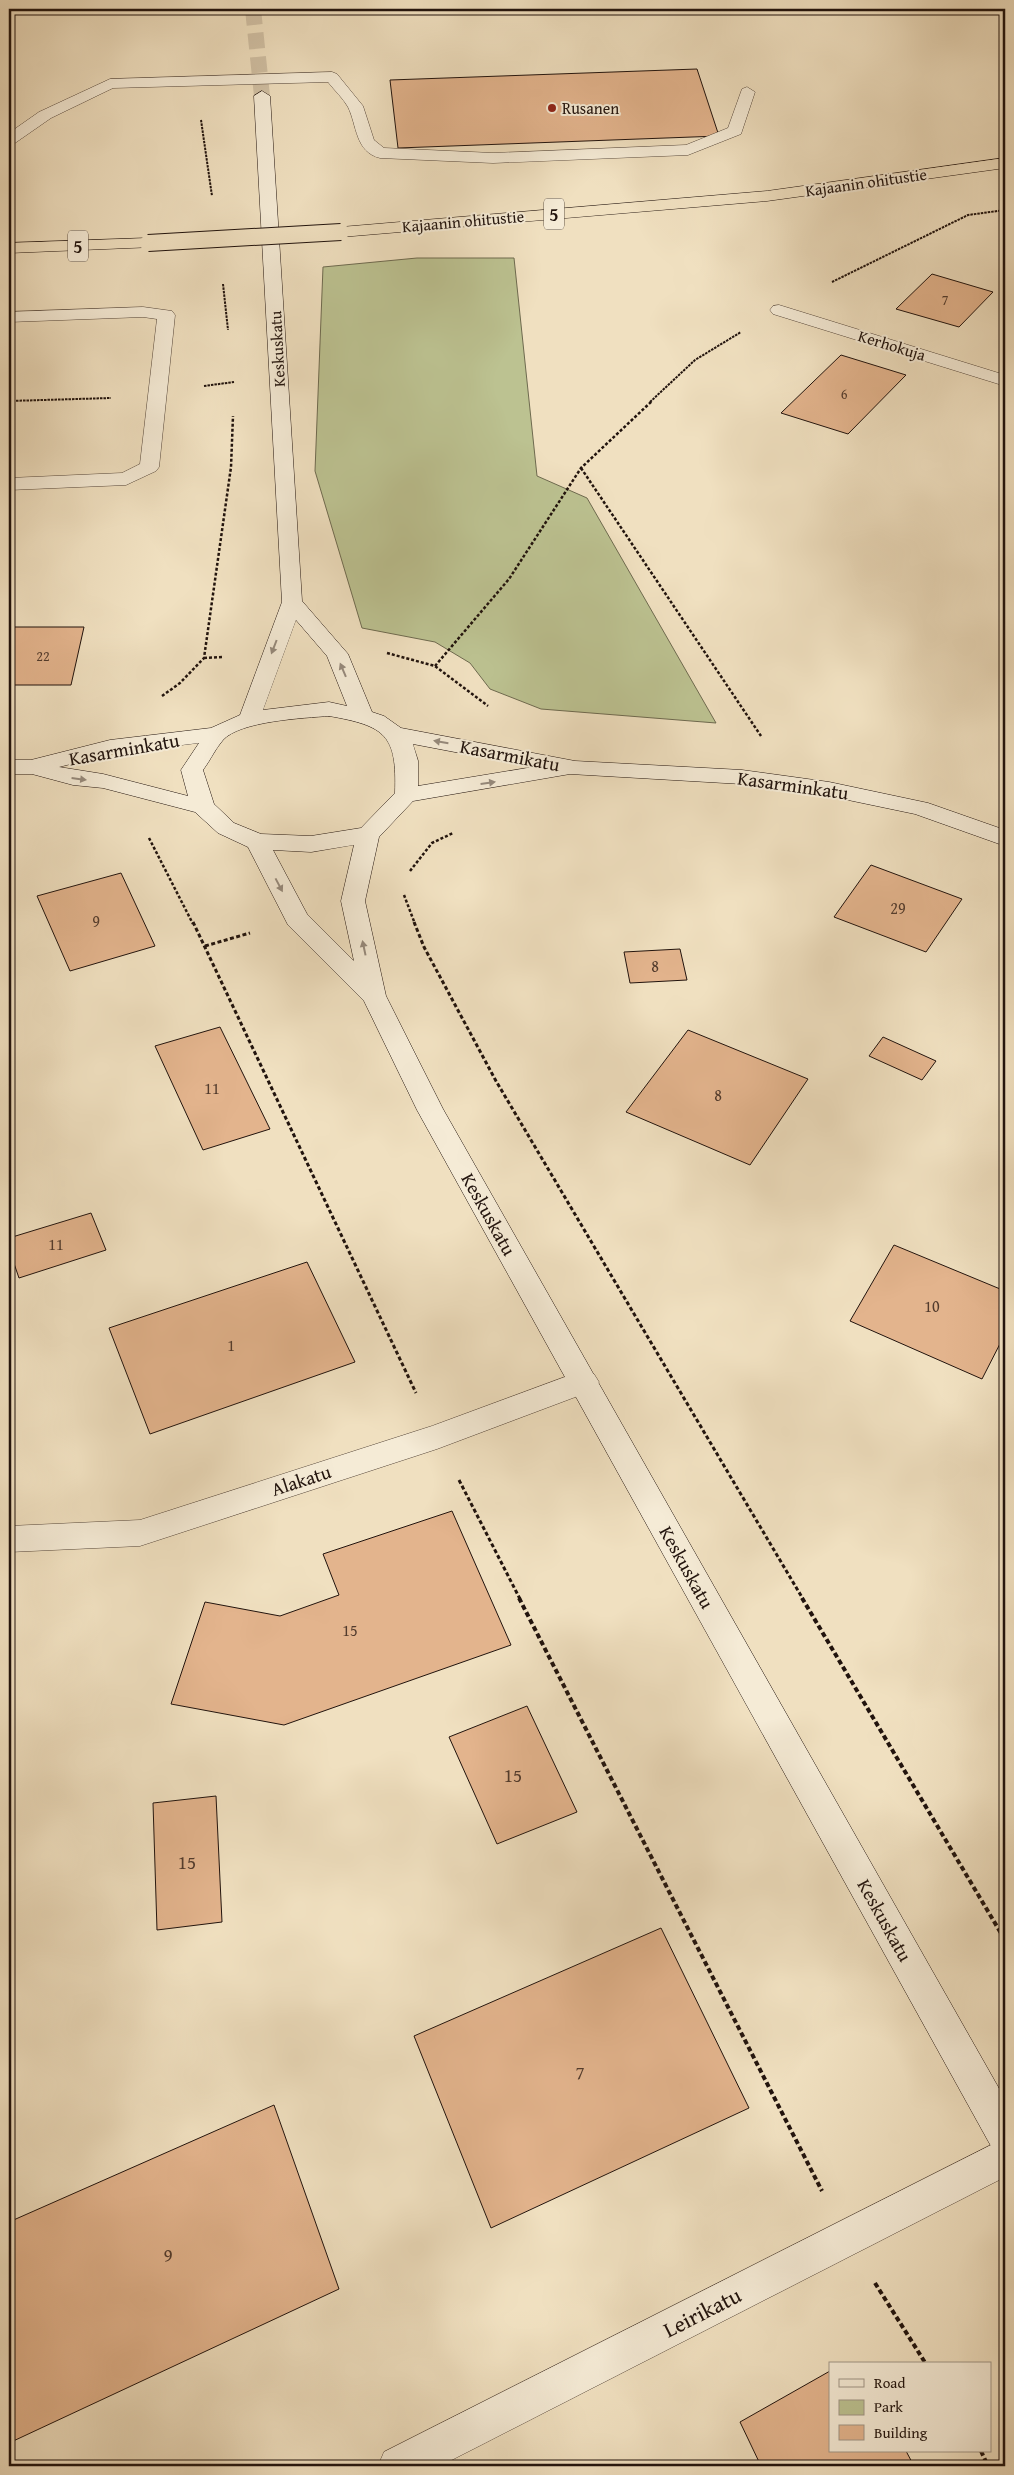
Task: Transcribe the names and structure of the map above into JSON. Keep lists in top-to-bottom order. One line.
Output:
{"streets":{"highway":["Kajaanin ohitustie","5"],"street":["Kerhokuja","Keskuskatu","Kasarminkatu","Kasarmikatu","Alakatu","Leirikatu"]},"crossings":[["Keskuskatu","Alakatu"],["Kasarminkatu","Kasarmikatu"]],"places":["Rusanen"],"house_numbers":["7","6","22","29","9","8","11","8","11","10","1","15","15","15","7","9"],"legend":["Road","Park","Building"]}
